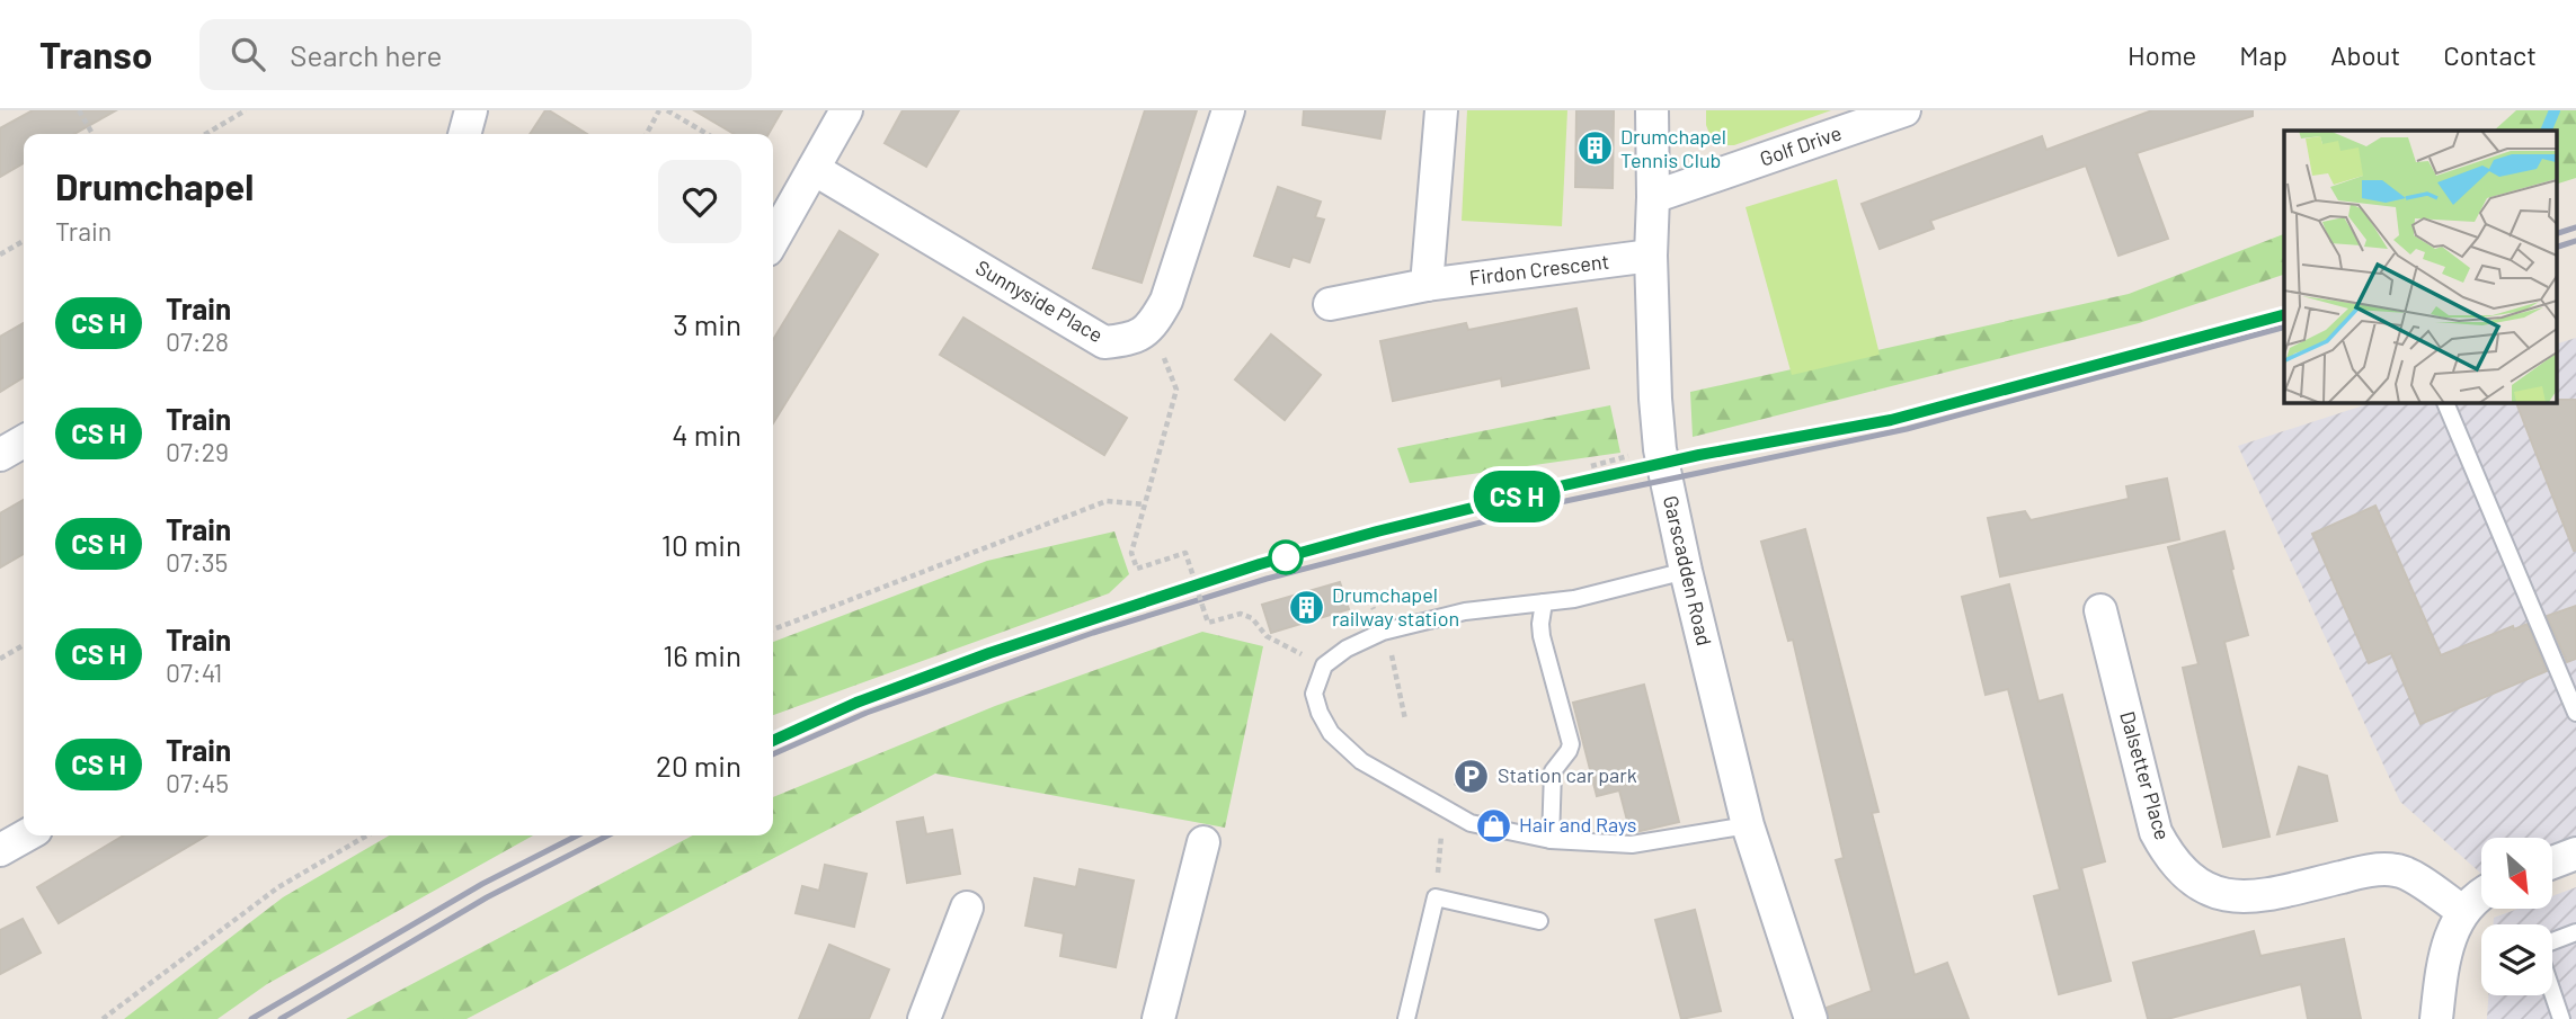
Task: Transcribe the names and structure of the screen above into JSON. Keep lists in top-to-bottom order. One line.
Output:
{"streets":{"street":["Golf Drive","Firdon Crescent","Sunnyside Place","Garscadden Road","Dalsetter Place"]},"crossings":[["Golf Drive","Garscadden Road"],["Firdon Crescent","Garscadden Road"]],"places":{"building":["Drumchapel Tennis Club","Drumchapel railway station"],"parking":["Station car park"],"shop":["Hair and Rays"]},"north":"bottom right","page":{"header":"Transo","search":"Search here","nav":["Home","Map","About","Contact"],"on_map":"CS H","heading":["Drumchapel","Train"],"list":[{"mark":"CS H","name":"Train","note":"07:28","value":"3 min"},{"mark":"CS H","name":"Train","note":"07:29","value":"4 min"},{"mark":"CS H","name":"Train","note":"07:35","value":"10 min"},{"mark":"CS H","name":"Train","note":"07:41","value":"16 min"},{"mark":"CS H","name":"Train","note":"07:45","value":"20 min"}]}}
